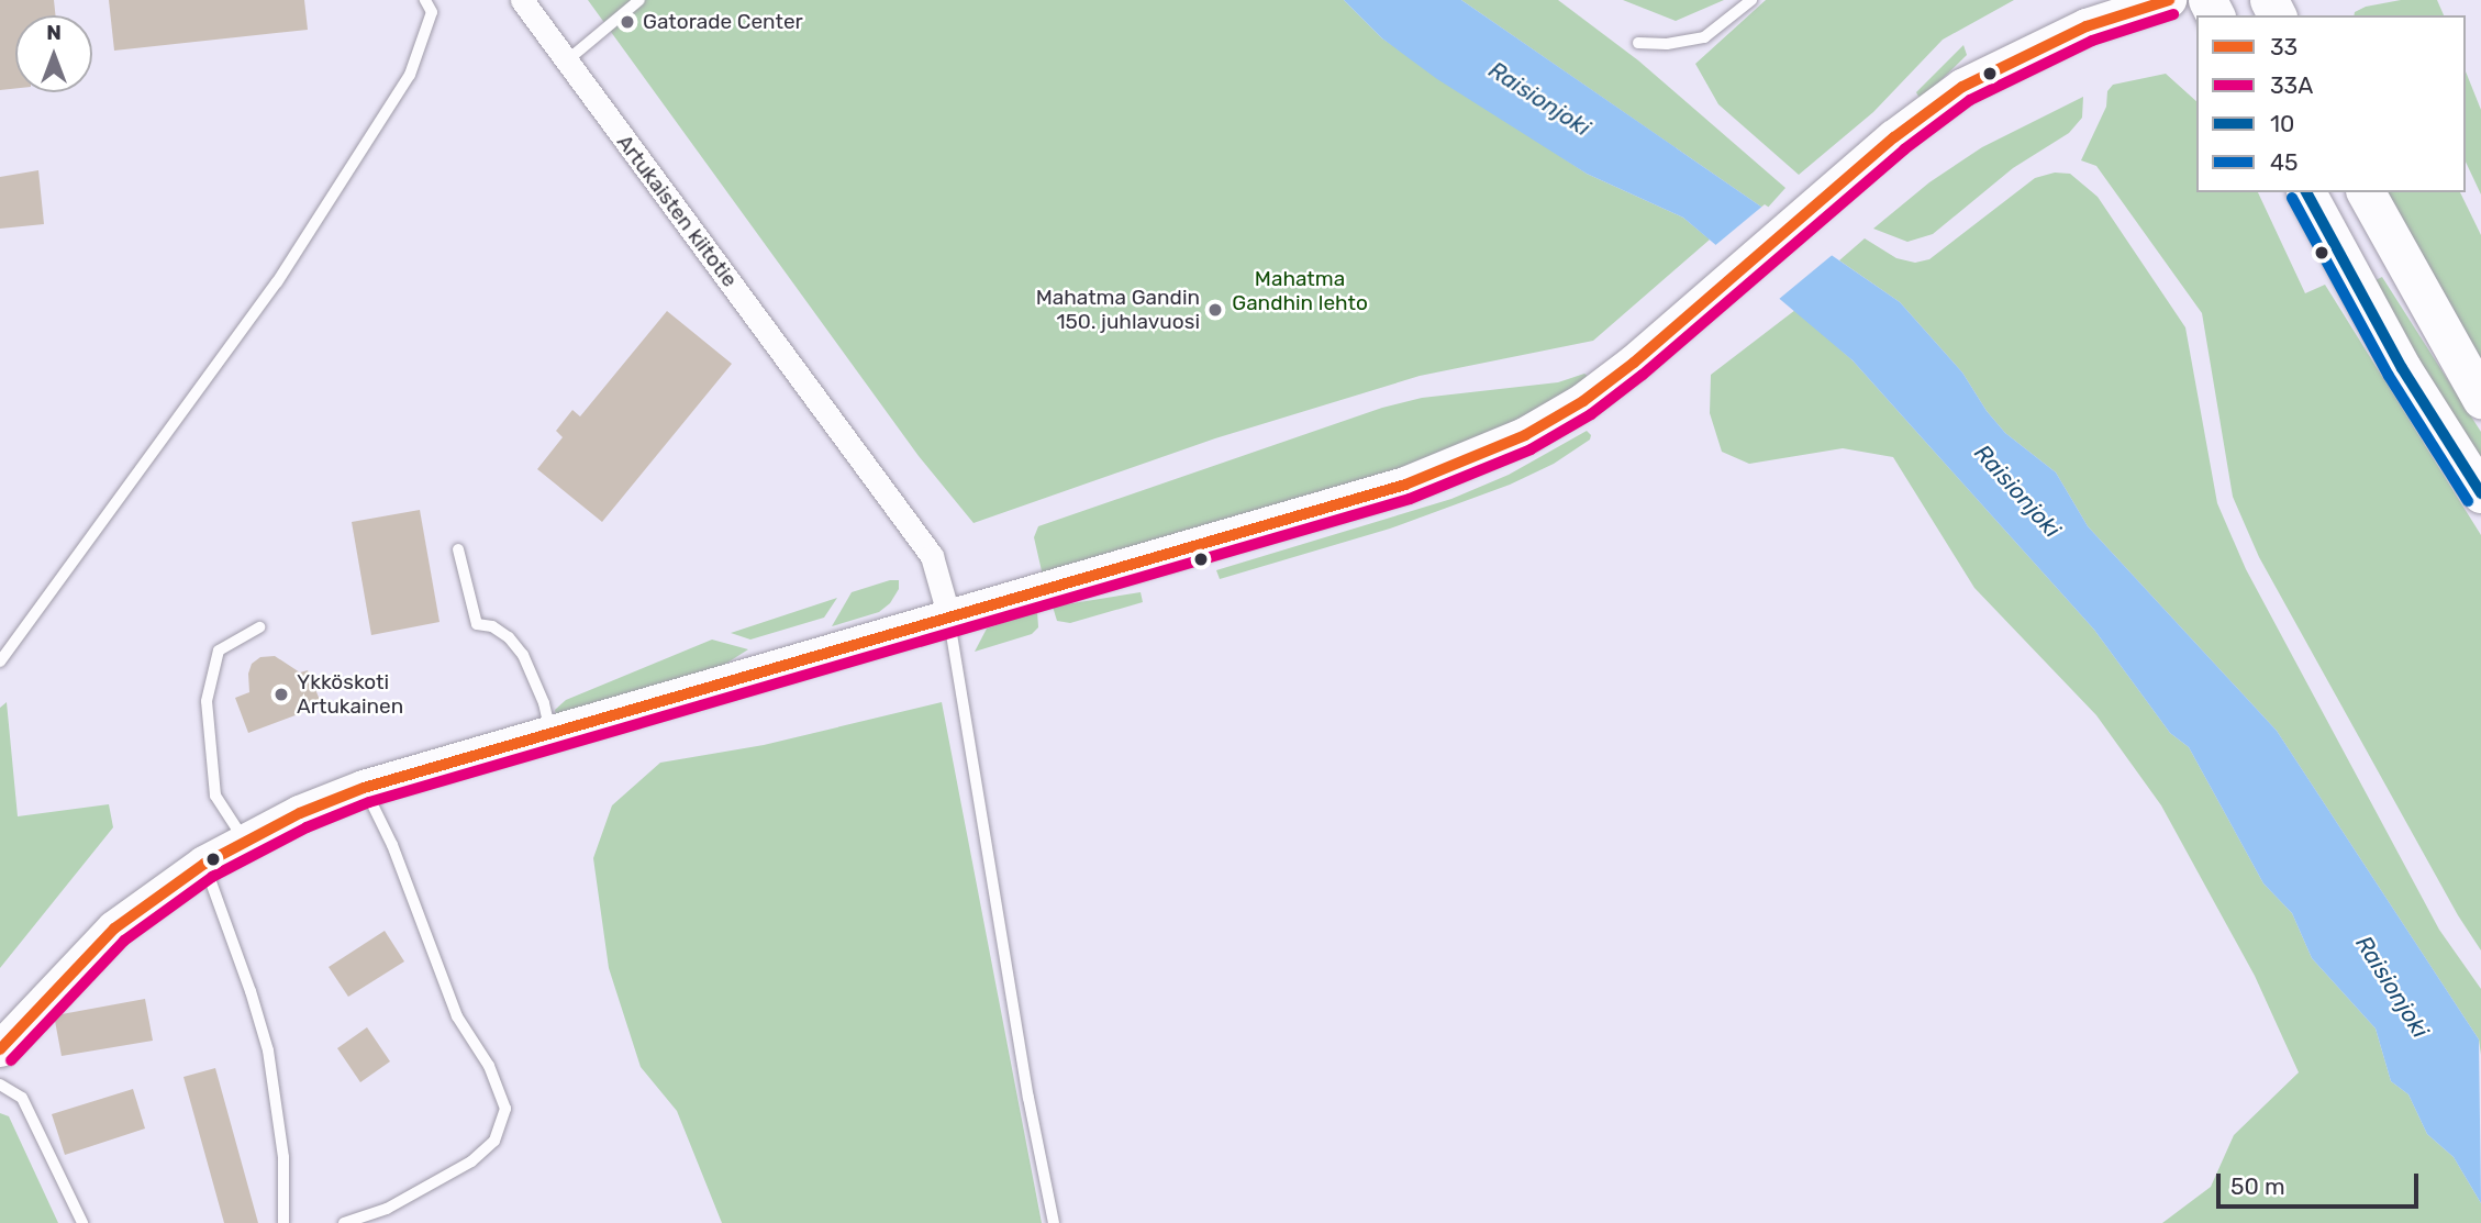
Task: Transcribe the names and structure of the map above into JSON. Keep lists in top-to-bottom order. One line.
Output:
{"streets":{"street":["Artukaisten kiitotie"]},"water":["Raisionjoki"],"parks":["Mahatma Gandhin lehto"],"places":["Gatorade Center","Mahatma Gandin 150. juhlavuosi","Ykköskoti Artukainen"],"lines":["transit line 33","transit line 33A","transit line 10","transit line 45"],"legend":["33","33A","10","45"],"scale_bar":"50 m","north":"top"}
